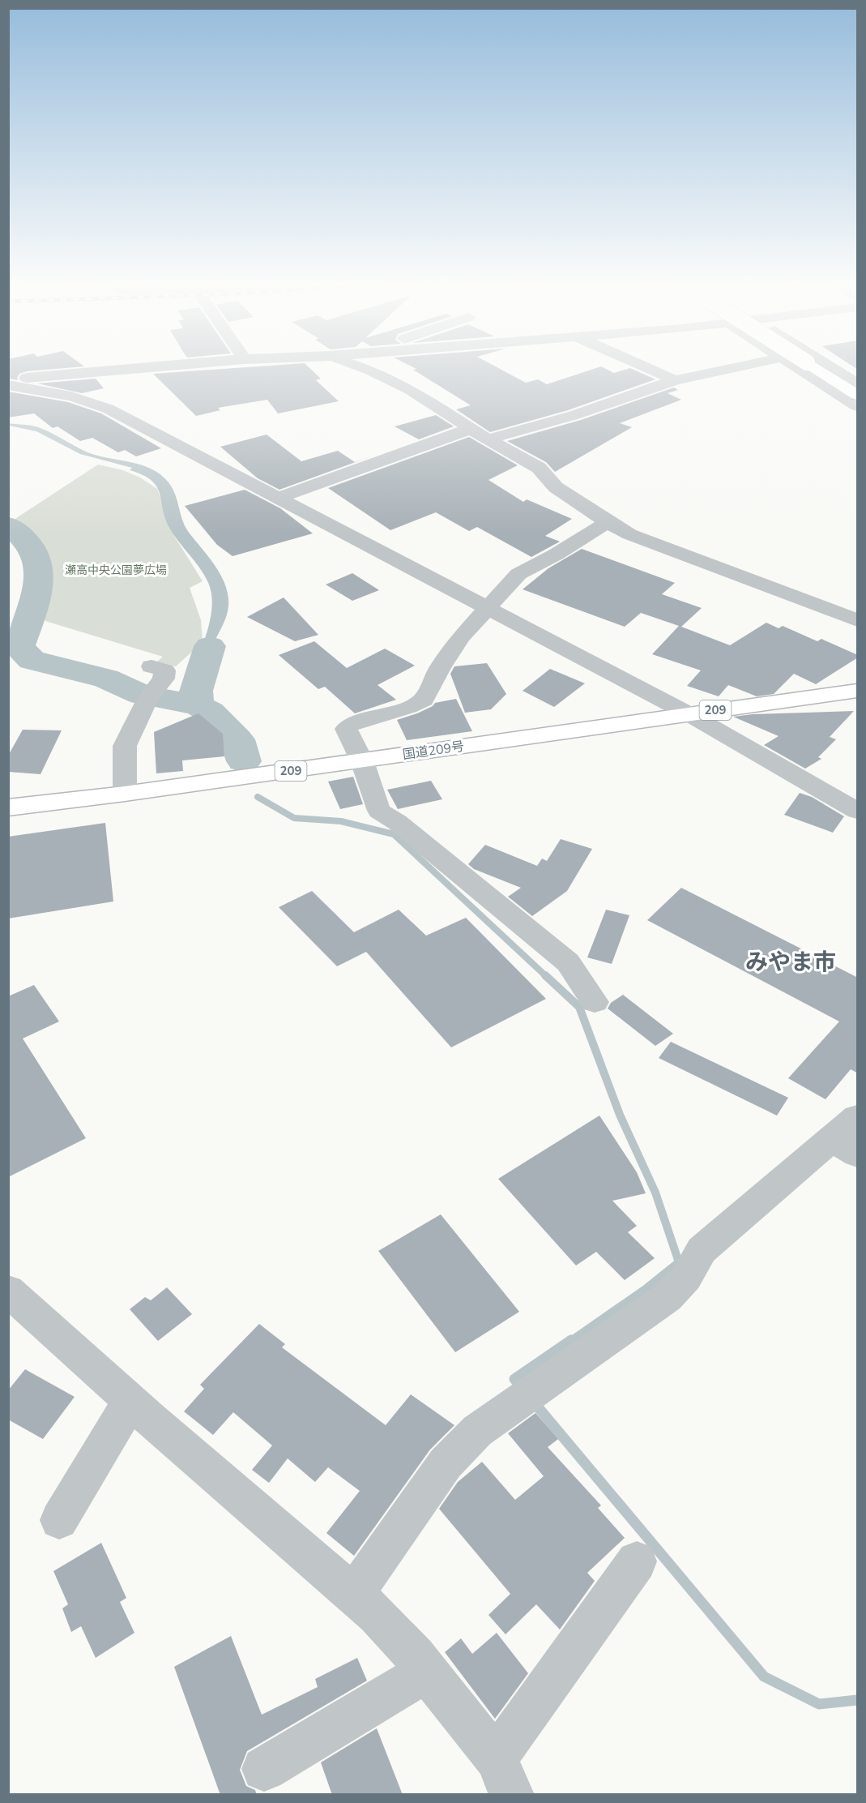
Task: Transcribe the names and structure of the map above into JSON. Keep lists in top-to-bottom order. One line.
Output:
{"streets":{"highway":["209","国道209号"]},"districts":["みやま市"],"parks":["瀬高中央公園夢広場"]}
